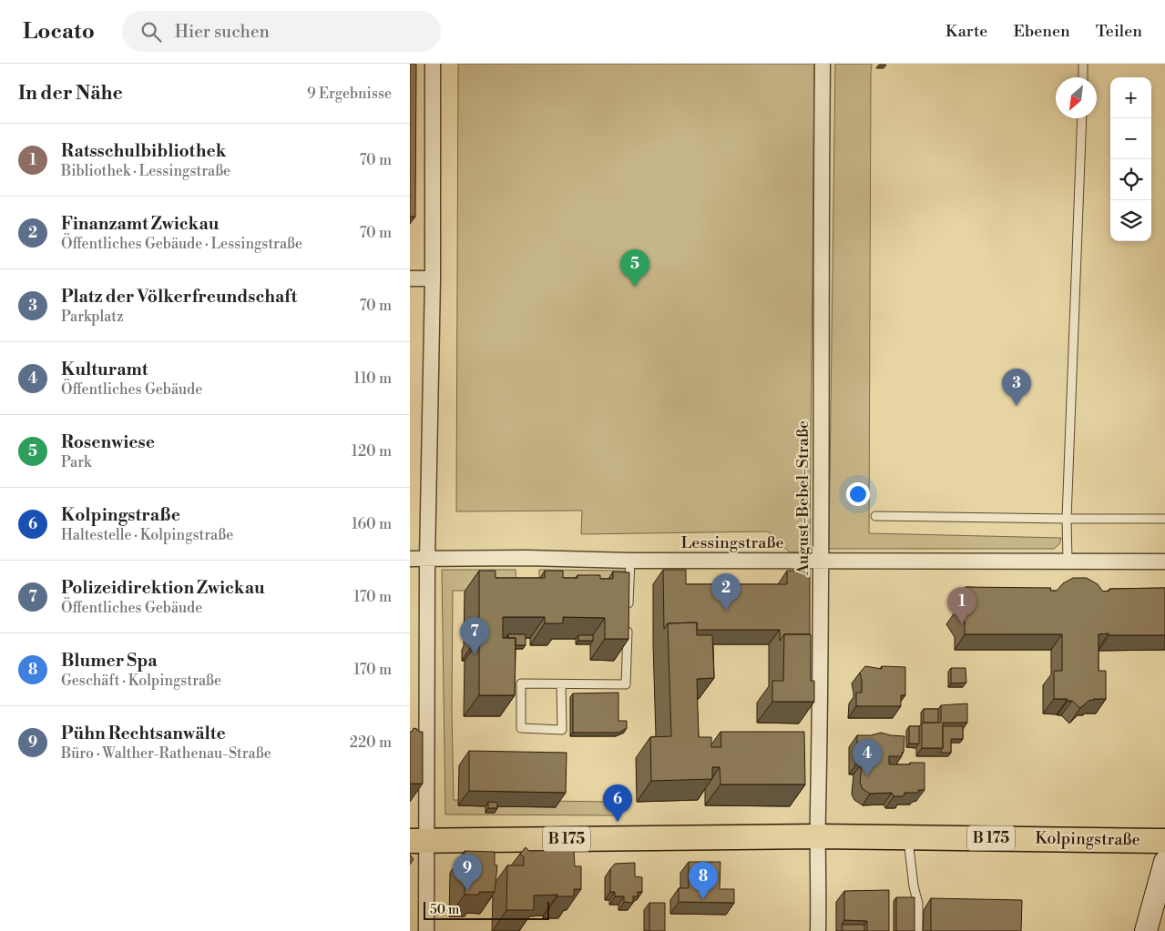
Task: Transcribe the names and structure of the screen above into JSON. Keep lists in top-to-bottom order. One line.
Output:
{"streets":{"main road":["B 175","Kolpingstraße"],"street":["August-Bebel-Straße","Lessingstraße"]},"crossings":[["August-Bebel-Straße","Lessingstraße"],["August-Bebel-Straße","Kolpingstraße"]],"scale_bar":"50 m","north":"bottom left","page":{"header":"Locato","search":"Hier suchen","nav":["Karte","Ebenen","Teilen"],"heading":["In der Nähe","9 Ergebnisse"],"map_buttons":["+","−"],"list":[{"mark":"1","name":"Ratsschulbibliothek","note":"Bibliothek · Lessingstraße","value":"70 m"},{"mark":"2","name":"Finanzamt Zwickau","note":"Öffentliches Gebäude · Lessingstraße","value":"70 m"},{"mark":"3","name":"Platz der Völkerfreundschaft","note":"Parkplatz","value":"70 m"},{"mark":"4","name":"Kulturamt","note":"Öffentliches Gebäude","value":"110 m"},{"mark":"5","name":"Rosenwiese","note":"Park","value":"120 m"},{"mark":"6","name":"Kolpingstraße","note":"Haltestelle · Kolpingstraße","value":"160 m"},{"mark":"7","name":"Polizeidirektion Zwickau","note":"Öffentliches Gebäude","value":"170 m"},{"mark":"8","name":"Blumer Spa","note":"Geschäft · Kolpingstraße","value":"170 m"},{"mark":"9","name":"Pühn Rechtsanwälte","note":"Büro · Walther-Rathenau-Straße","value":"220 m"}],"pins":["5","3","2","1","7","4","6","9","8"],"scale":"50 m"}}
